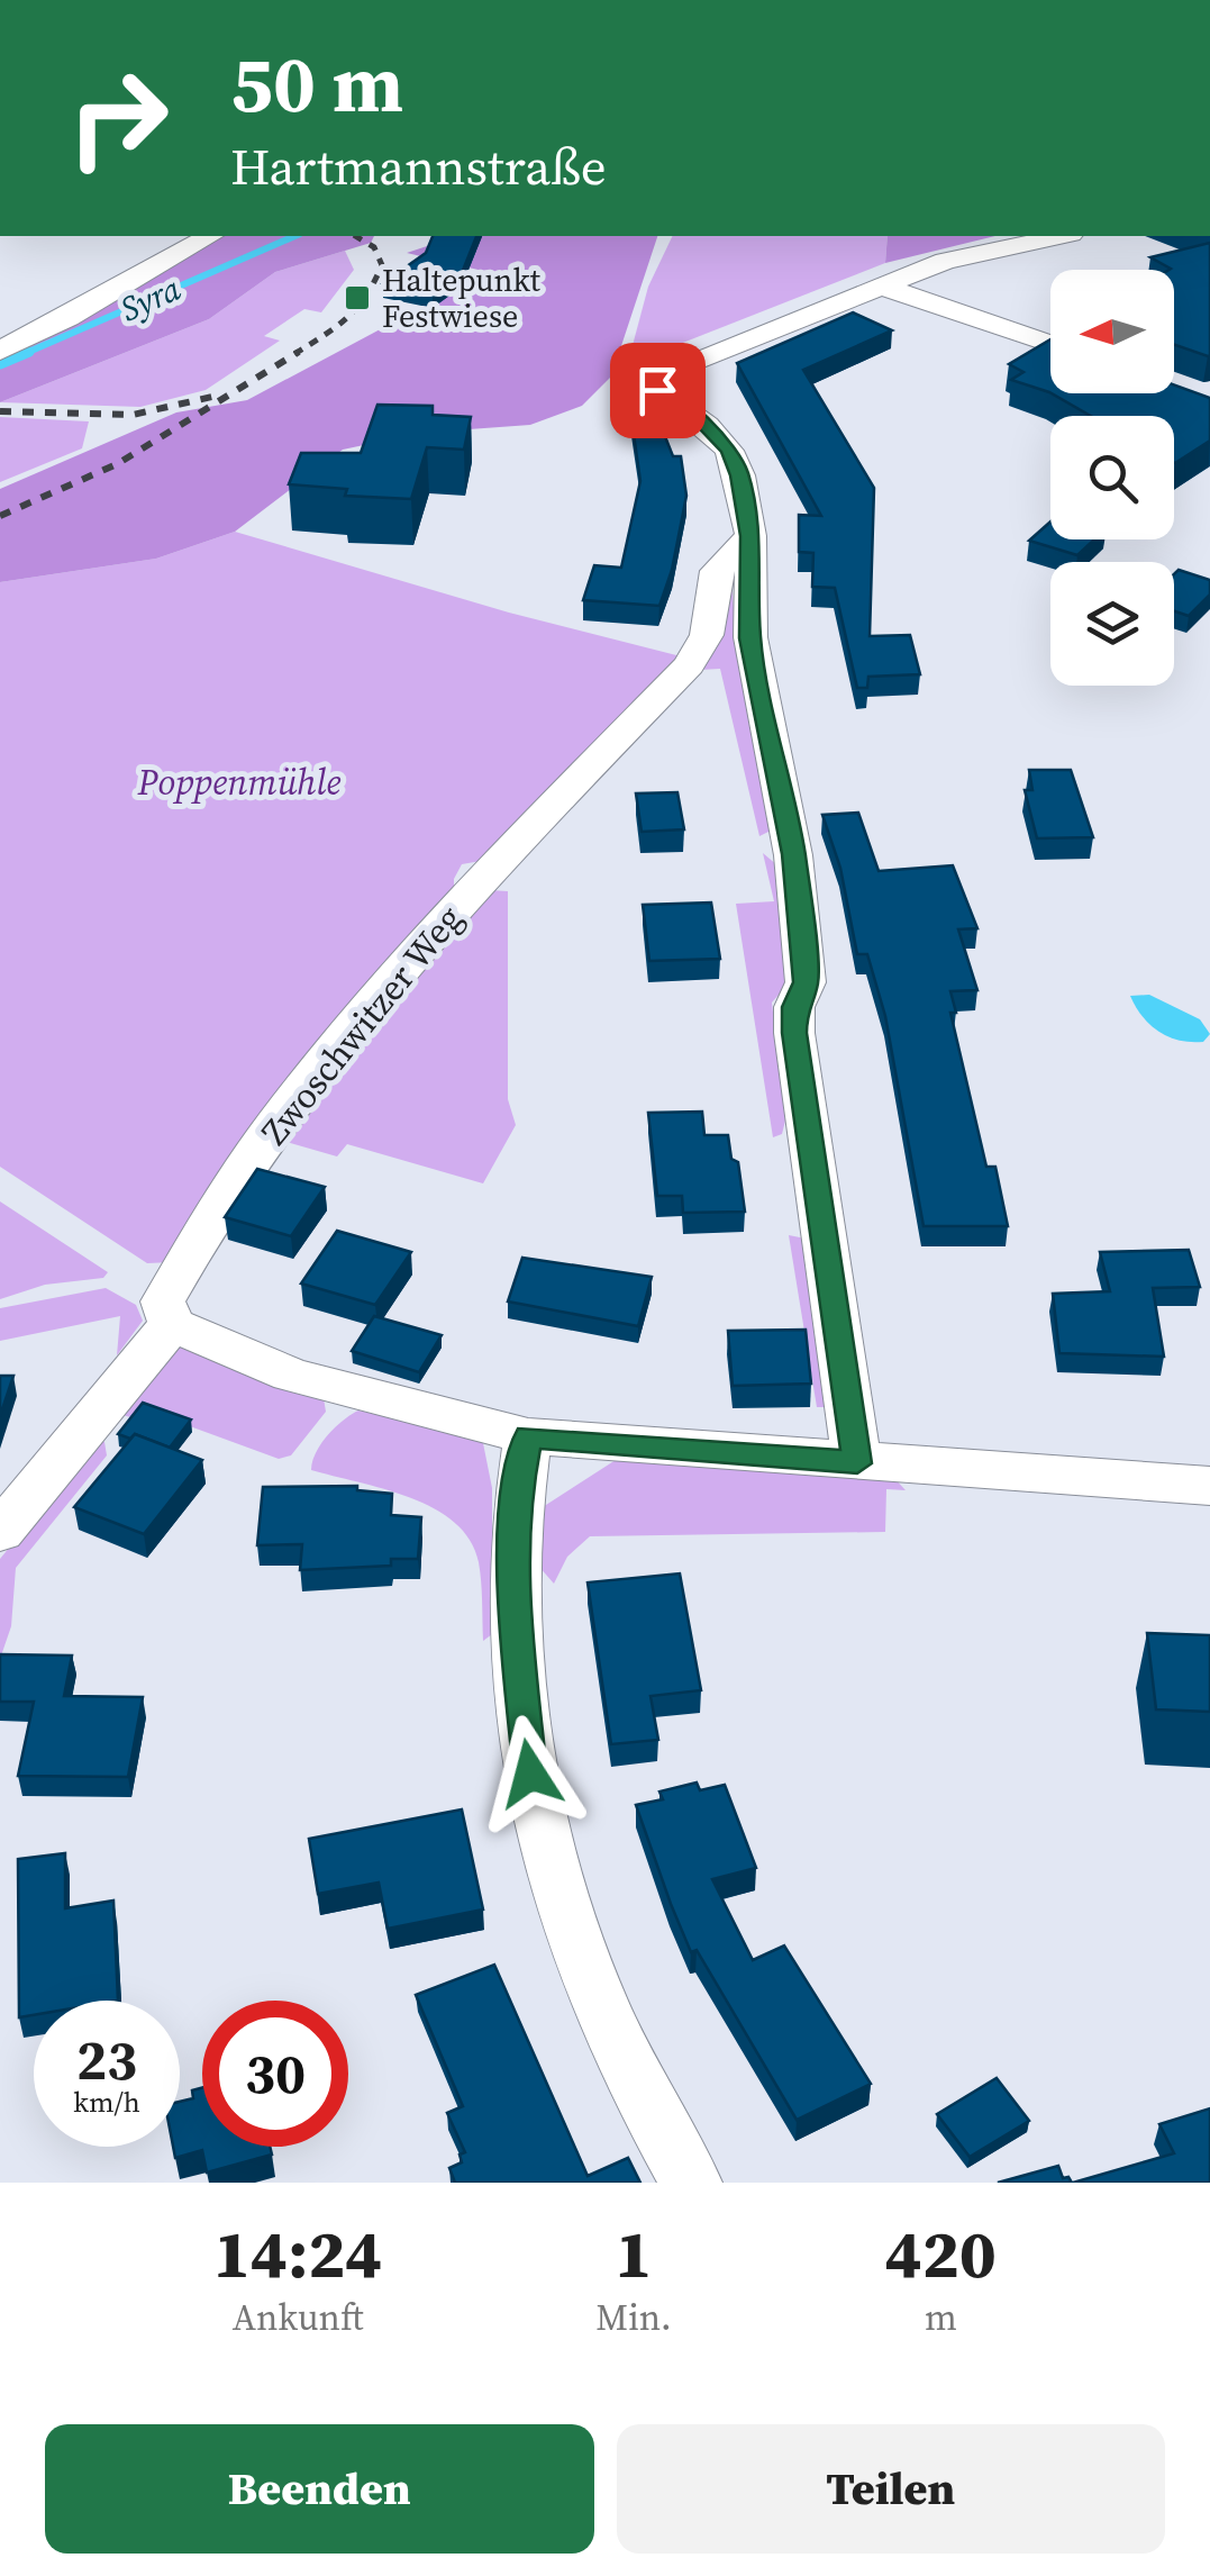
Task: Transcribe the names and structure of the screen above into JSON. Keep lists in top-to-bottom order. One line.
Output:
{"streets":{"street":["Zwoschwitzer Weg"]},"water":["Syra"],"parks":["Poppenmühle"],"places":{"transit":["Haltepunkt Festwiese"]},"north":"left","page":{"turn":["50 m","Hartmannstraße"],"speed":"23 km/h","limit":"30","eta":["14:24","Ankunft","1","Min.","420","m"],"buttons":["Beenden","Teilen"]}}
